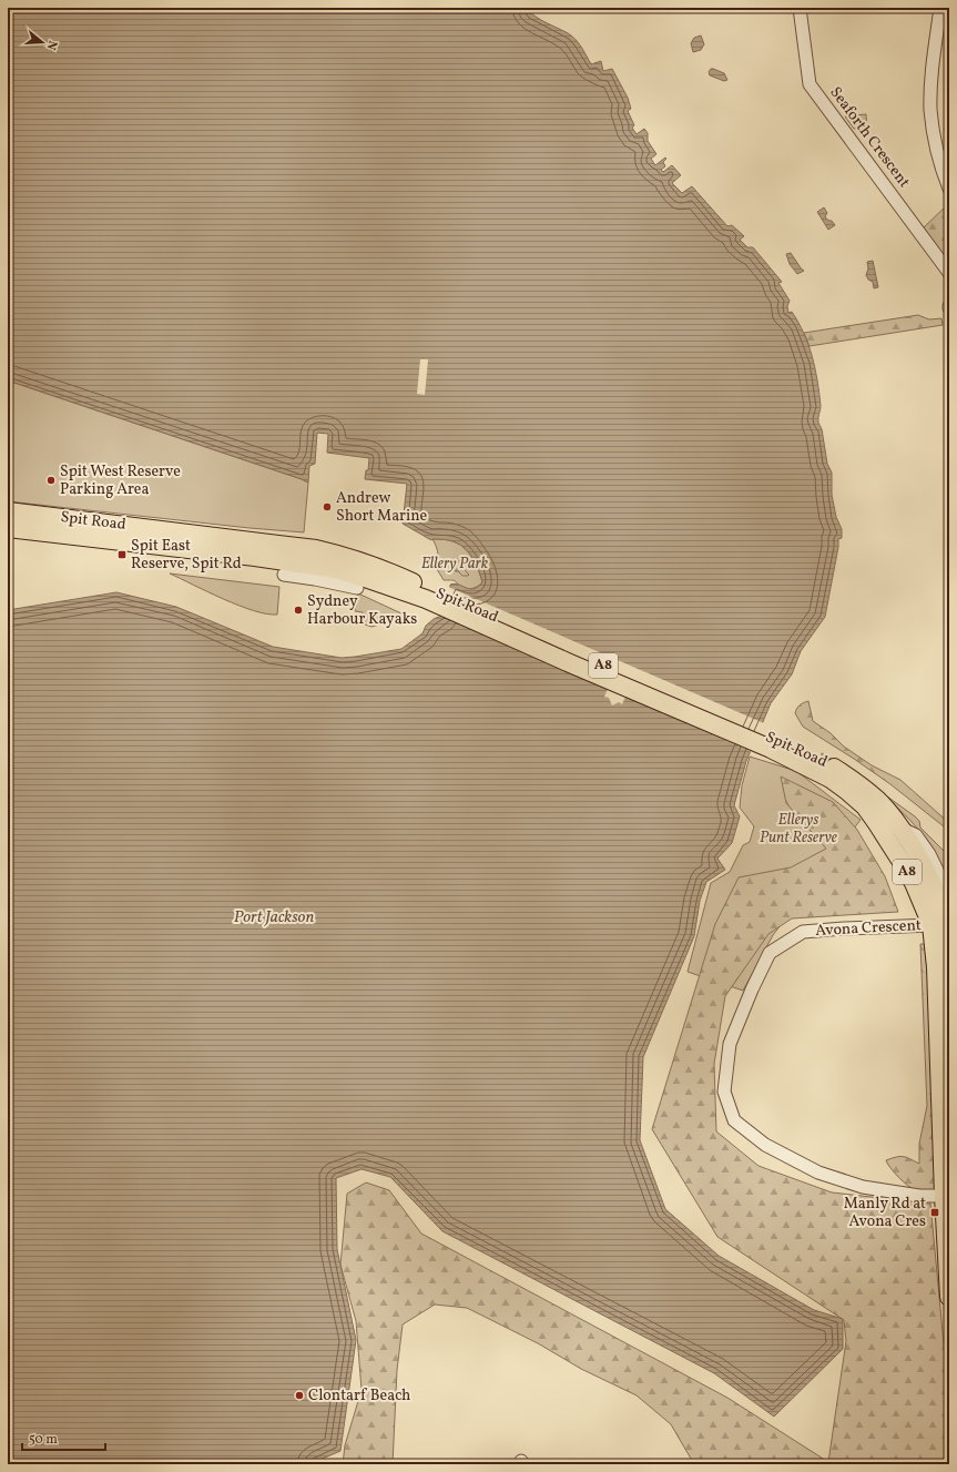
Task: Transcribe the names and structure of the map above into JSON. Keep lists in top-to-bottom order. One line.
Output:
{"streets":{"highway":["Spit Road","A8"],"street":["Seaforth Crescent","Avona Crescent"]},"crossings":[["Spit Road","A8"],["A8","Avona Crescent"]],"water":["Port Jackson"],"parks":["Ellery Park","Ellerys Punt Reserve"],"places":{"other":["Spit West Reserve Parking Area","Andrew Short Marine","Sydney Harbour Kayaks","Clontarf Beach"],"transit":["Spit East Reserve, Spit Rd","Manly Rd at Avona Cres"]},"scale_bar":"50 m","north":"right"}
